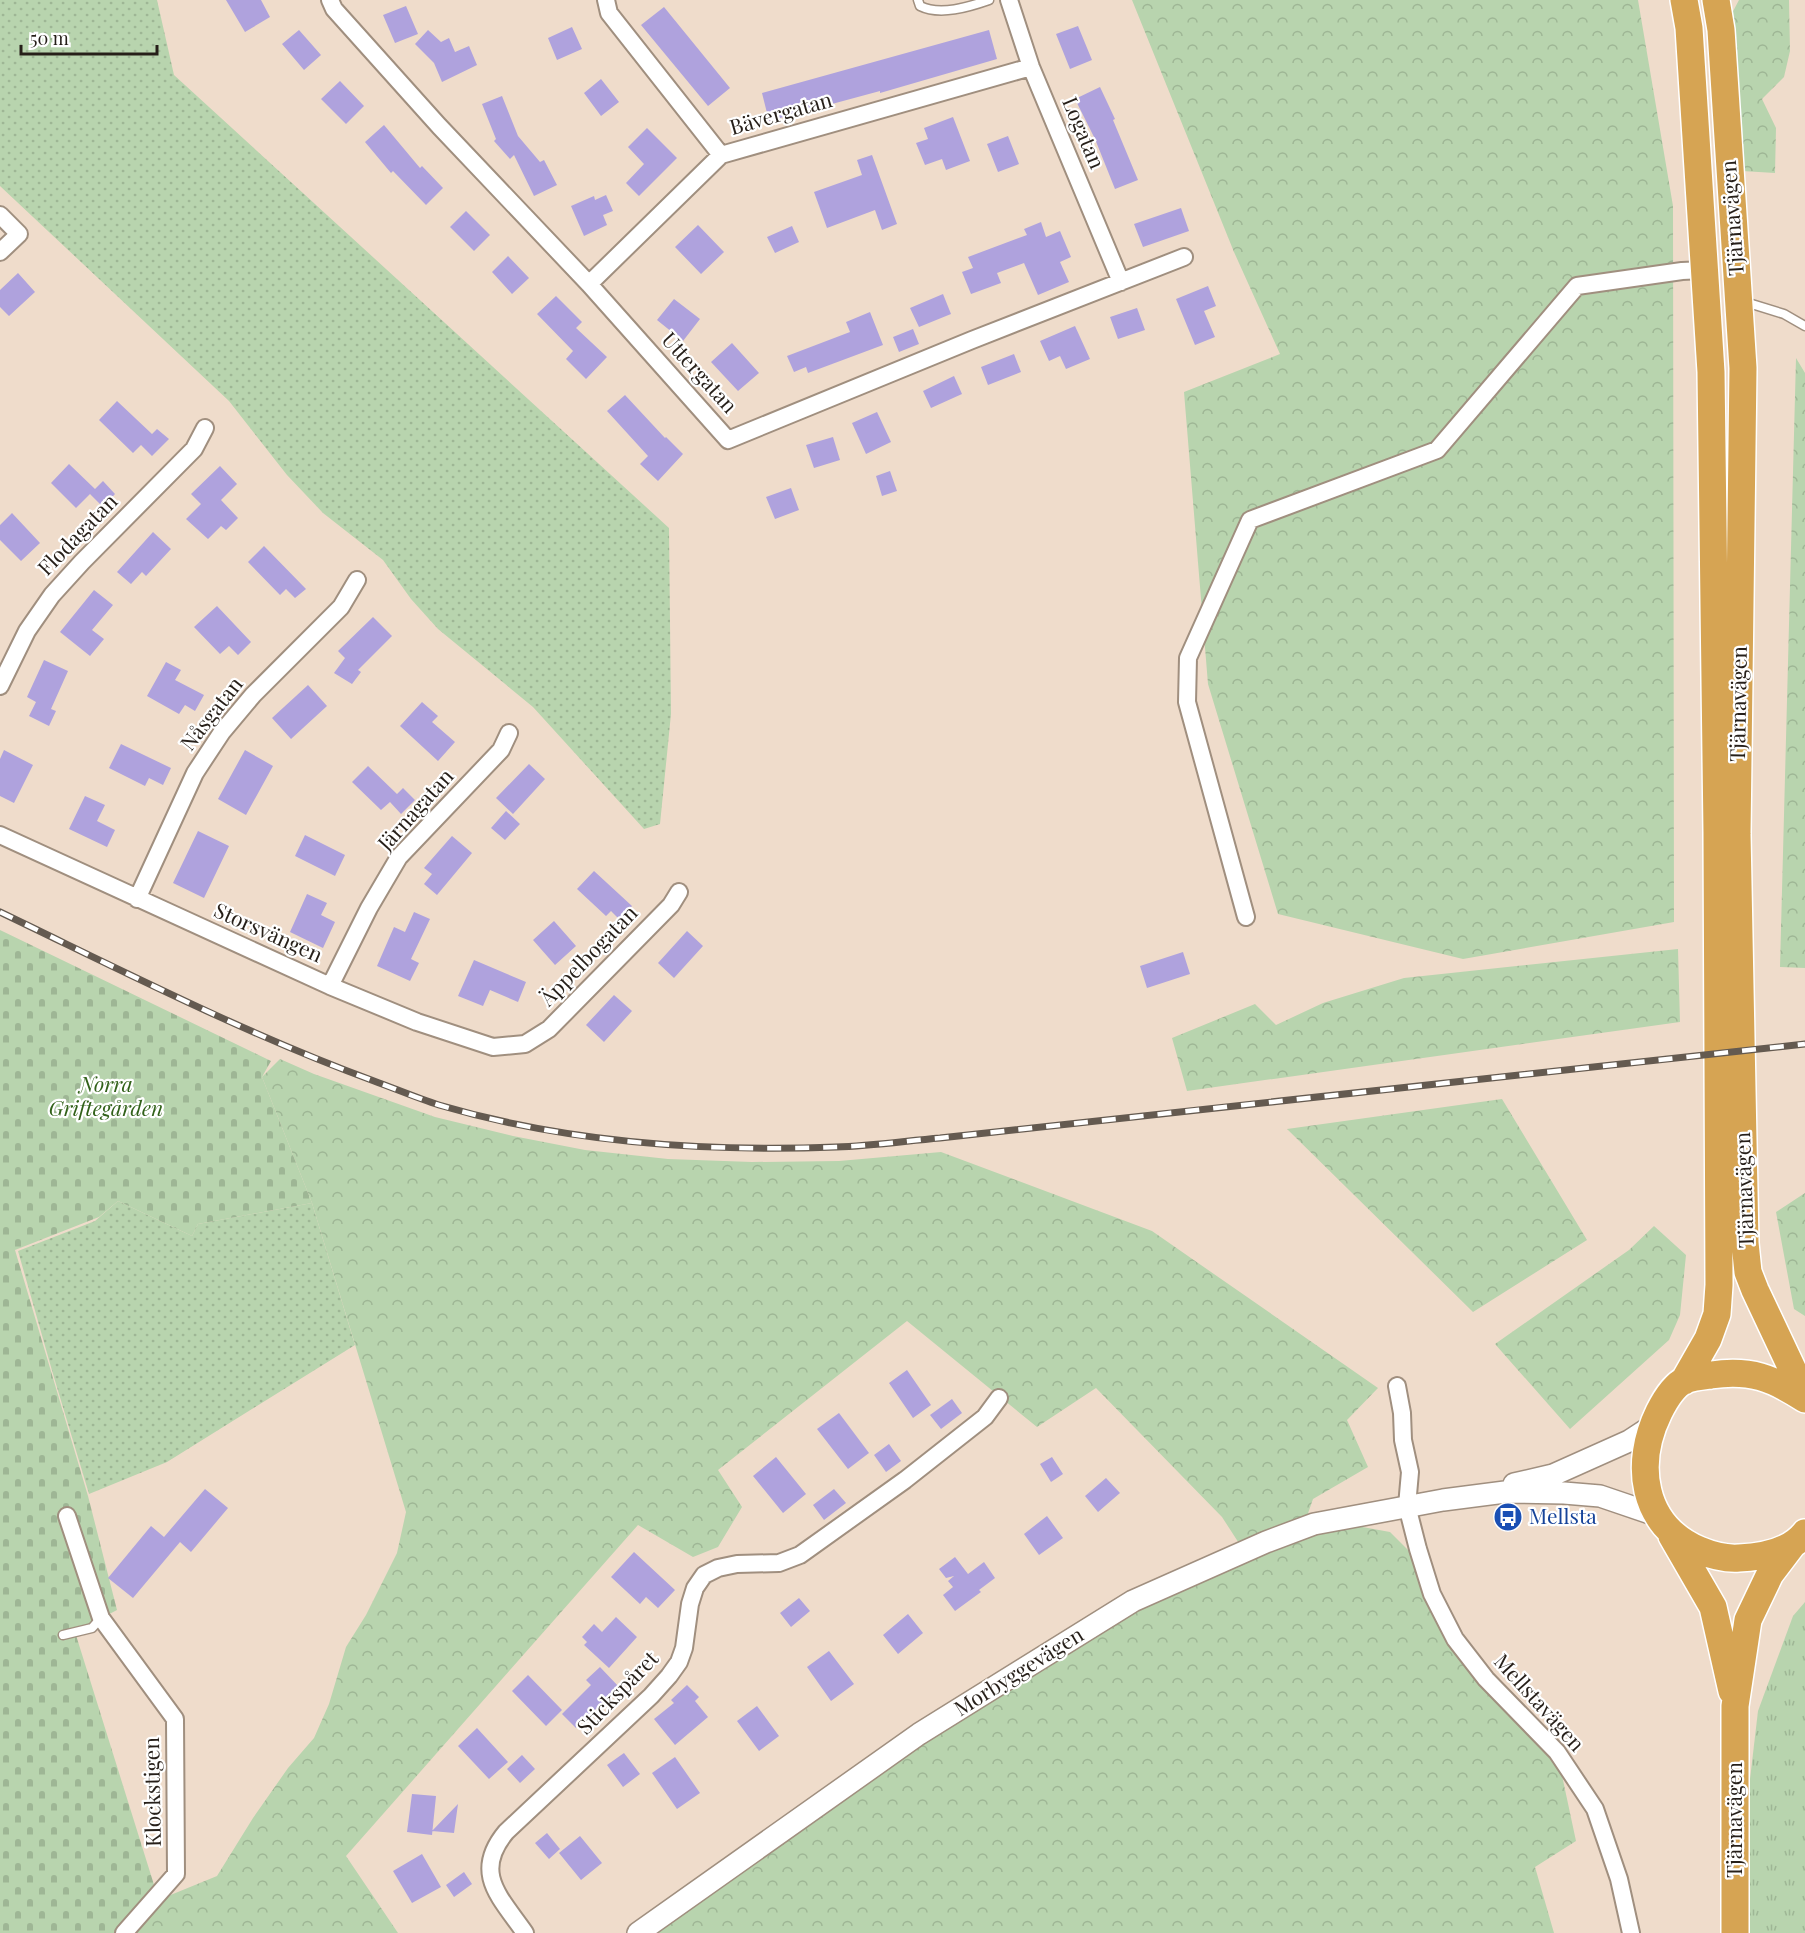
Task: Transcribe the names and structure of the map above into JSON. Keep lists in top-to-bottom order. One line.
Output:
{"streets":{"highway":["Tjärnavägen"],"street":["Bävergatan","Logatan","Uttergatan","Flodagatan","Nåsgatan","Järnagatan","Storsvängen","Äppelbogatan","Morbyggevägen","Stickspåret","Mellstavägen","Klockstigen"]},"crossings":[["Bävergatan","Logatan"],["Bävergatan","Uttergatan"],["Logatan","Uttergatan"],["Tjärnavägen","Morbyggevägen"],["Nåsgatan","Storsvängen"],["Järnagatan","Storsvängen"],["Storsvängen","Äppelbogatan"],["Morbyggevägen","Mellstavägen"]],"parks":["Norra Griftegården"],"places":{"bus stop":["Mellsta"]},"scale_bar":"50 m"}
